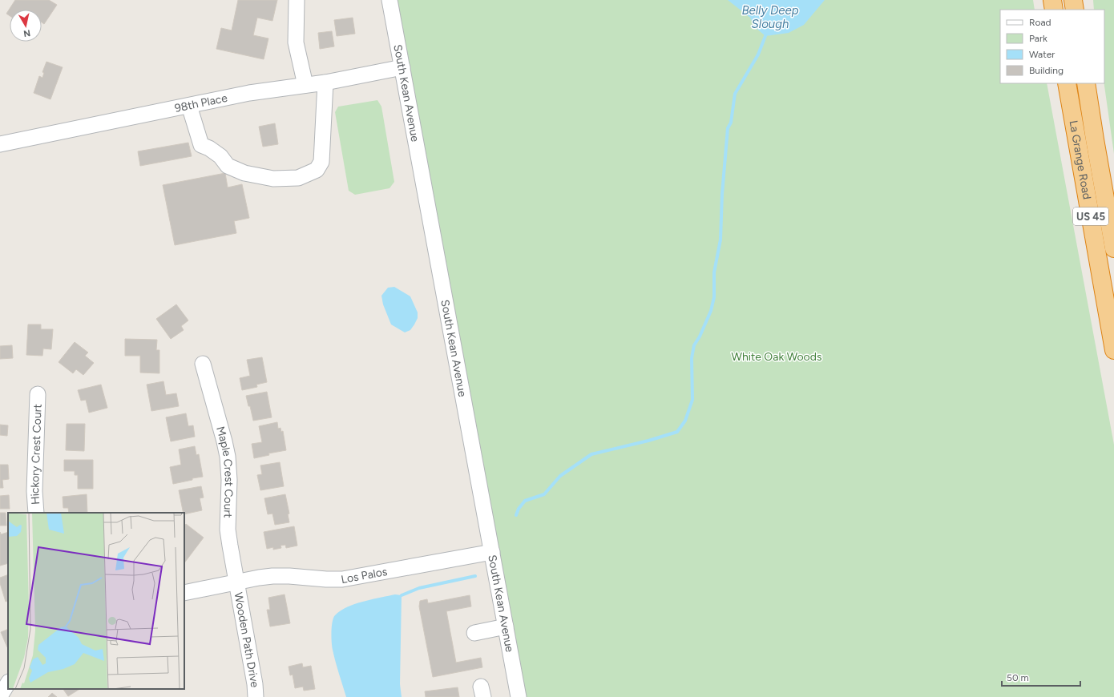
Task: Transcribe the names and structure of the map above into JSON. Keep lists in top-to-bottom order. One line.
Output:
{"streets":{"highway":["La Grange Road","US 45"],"street":["South Kean Avenue","98th Place","Hickory Crest Court","Maple Crest Court","Los Palos","Wooden Path Drive"]},"crossings":[["South Kean Avenue","98th Place"],["South Kean Avenue","Los Palos"],["Maple Crest Court","Los Palos"],["Maple Crest Court","Wooden Path Drive"],["Los Palos","Wooden Path Drive"]],"water":["Belly Deep Slough"],"parks":["White Oak Woods"],"legend":["Road","Park","Water","Building"],"scale_bar":"50 m","north":"bottom"}
